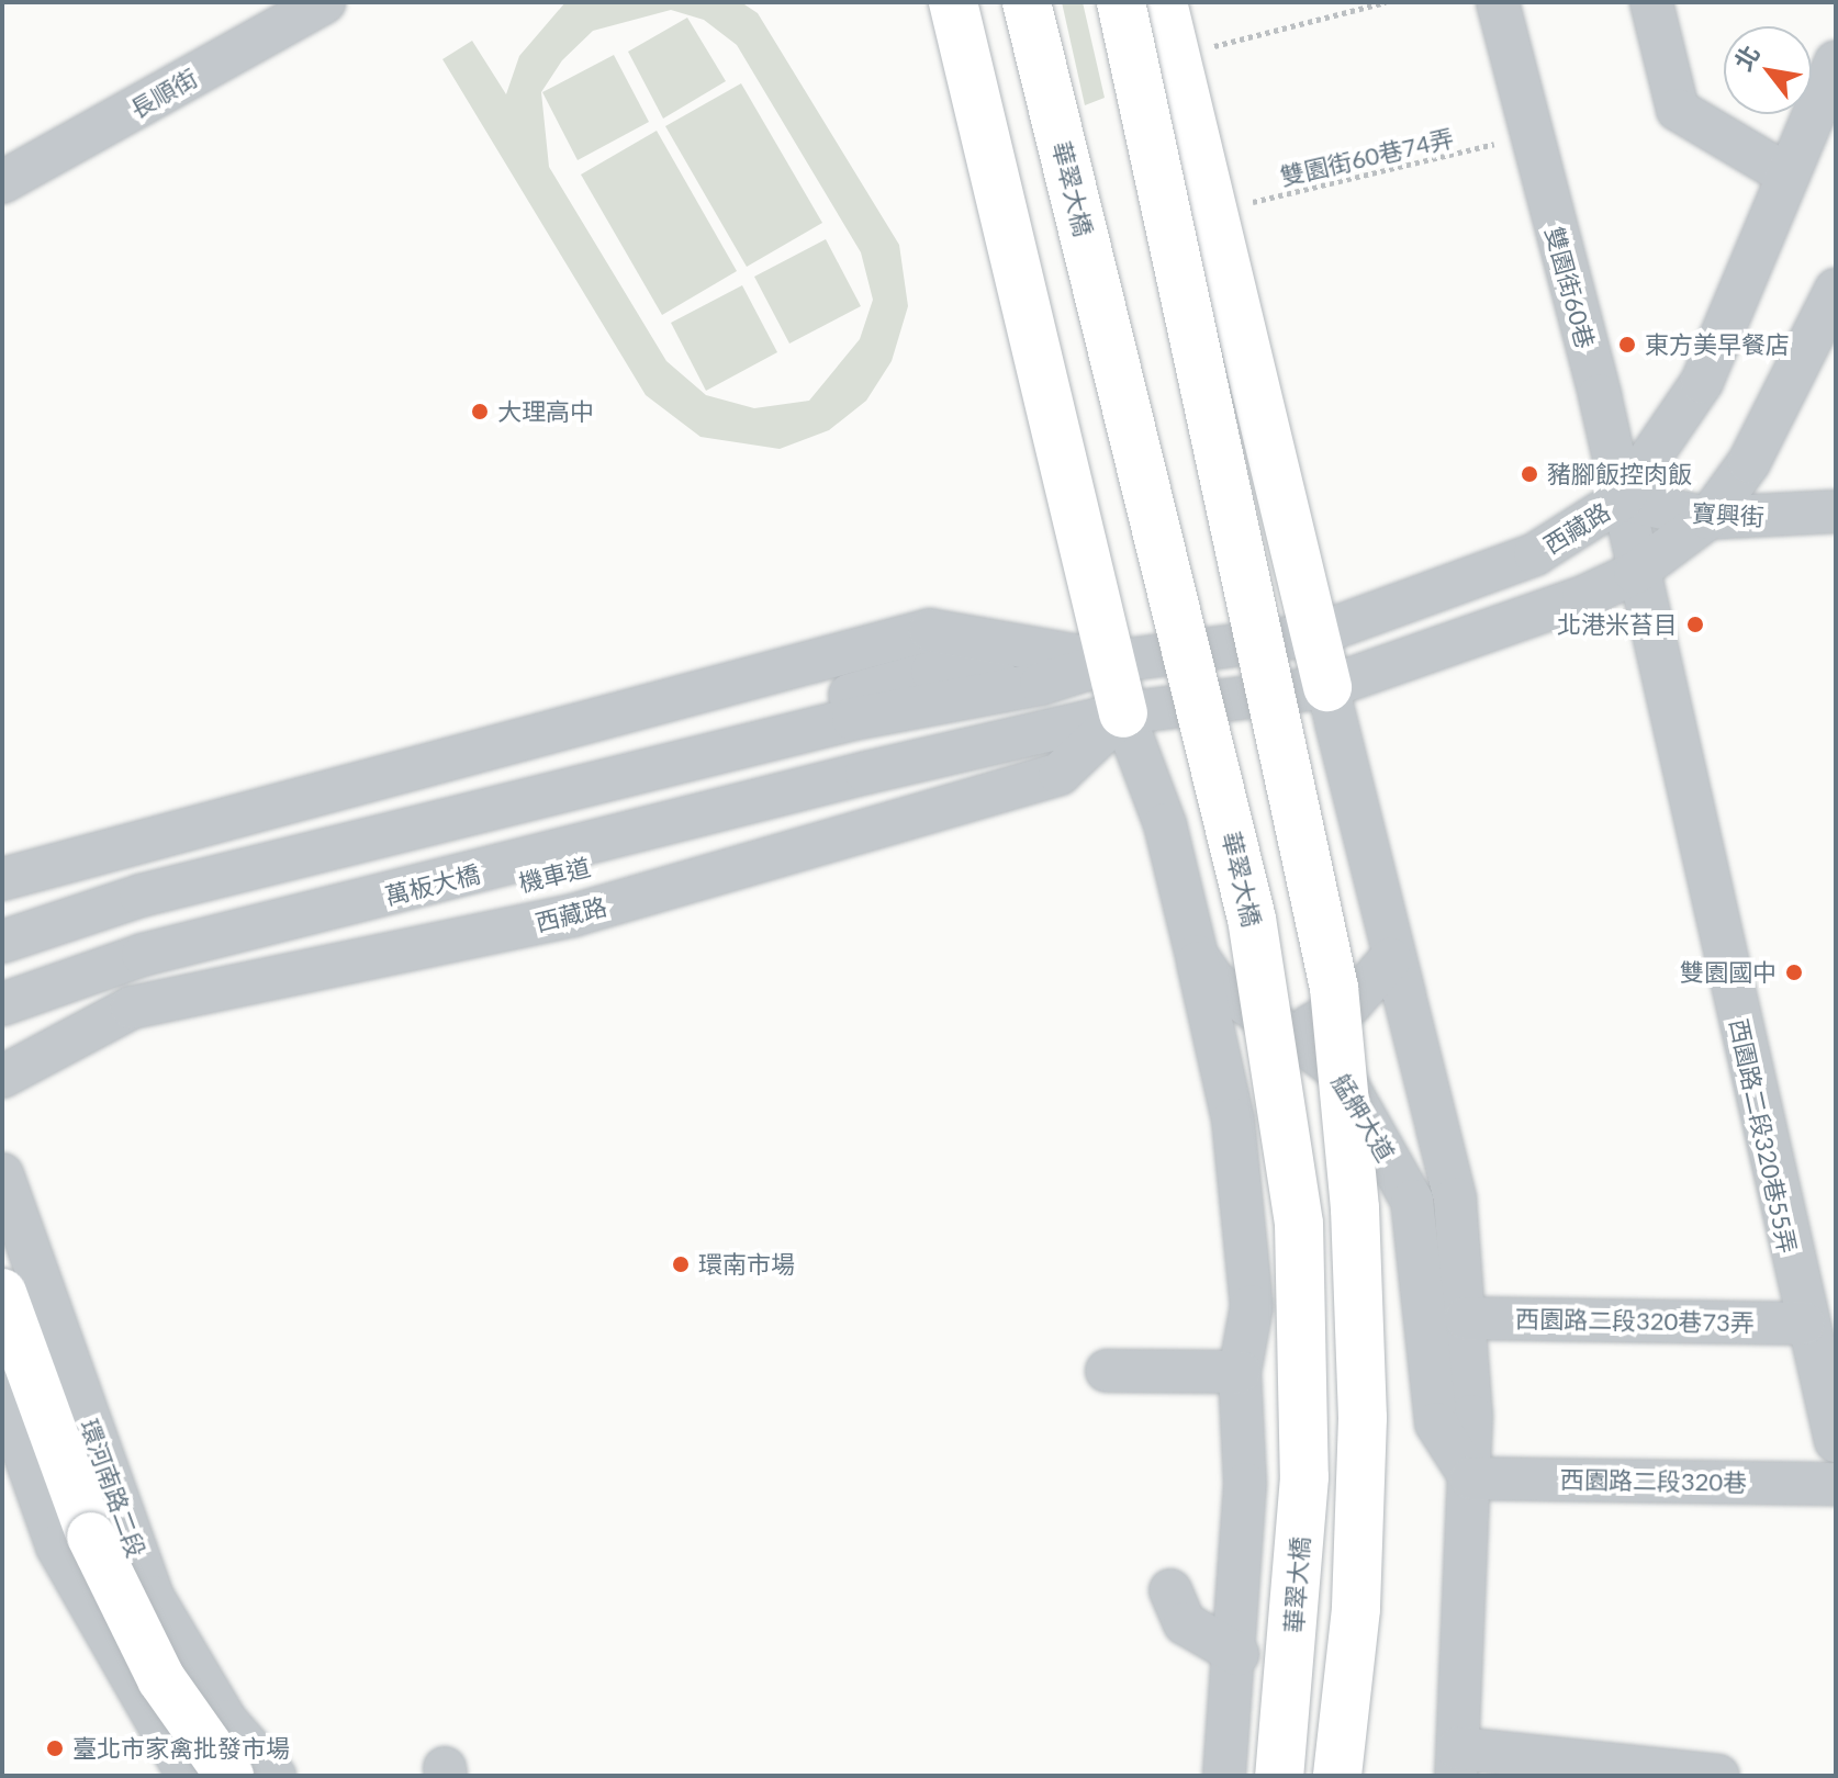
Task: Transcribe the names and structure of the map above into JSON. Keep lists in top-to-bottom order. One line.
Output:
{"streets":{"main road":["華翠大橋"],"street":["長順街","雙園街60巷","寶興街","西藏路","機車道","萬板大橋","艋舺大道","西園路二段320巷55弄","西園路二段320巷73弄","西園路二段320巷","環河南路二段"],"path":["雙園街60巷74弄"]},"crossings":[["雙園街60巷74弄","雙園街60巷"],["雙園街60巷","寶興街"],["雙園街60巷","西藏路"],["雙園街60巷","西園路二段320巷55弄"],["寶興街","西藏路"],["西藏路","艋舺大道"],["機車道","萬板大橋"],["艋舺大道","西園路二段320巷"],["西園路二段320巷55弄","西園路二段320巷73弄"]],"places":["東方美早餐店","大理高中","豬腳飯控肉飯","北港米苔目","雙園國中","環南市場","臺北市家禽批發市場"],"north":"top left"}
